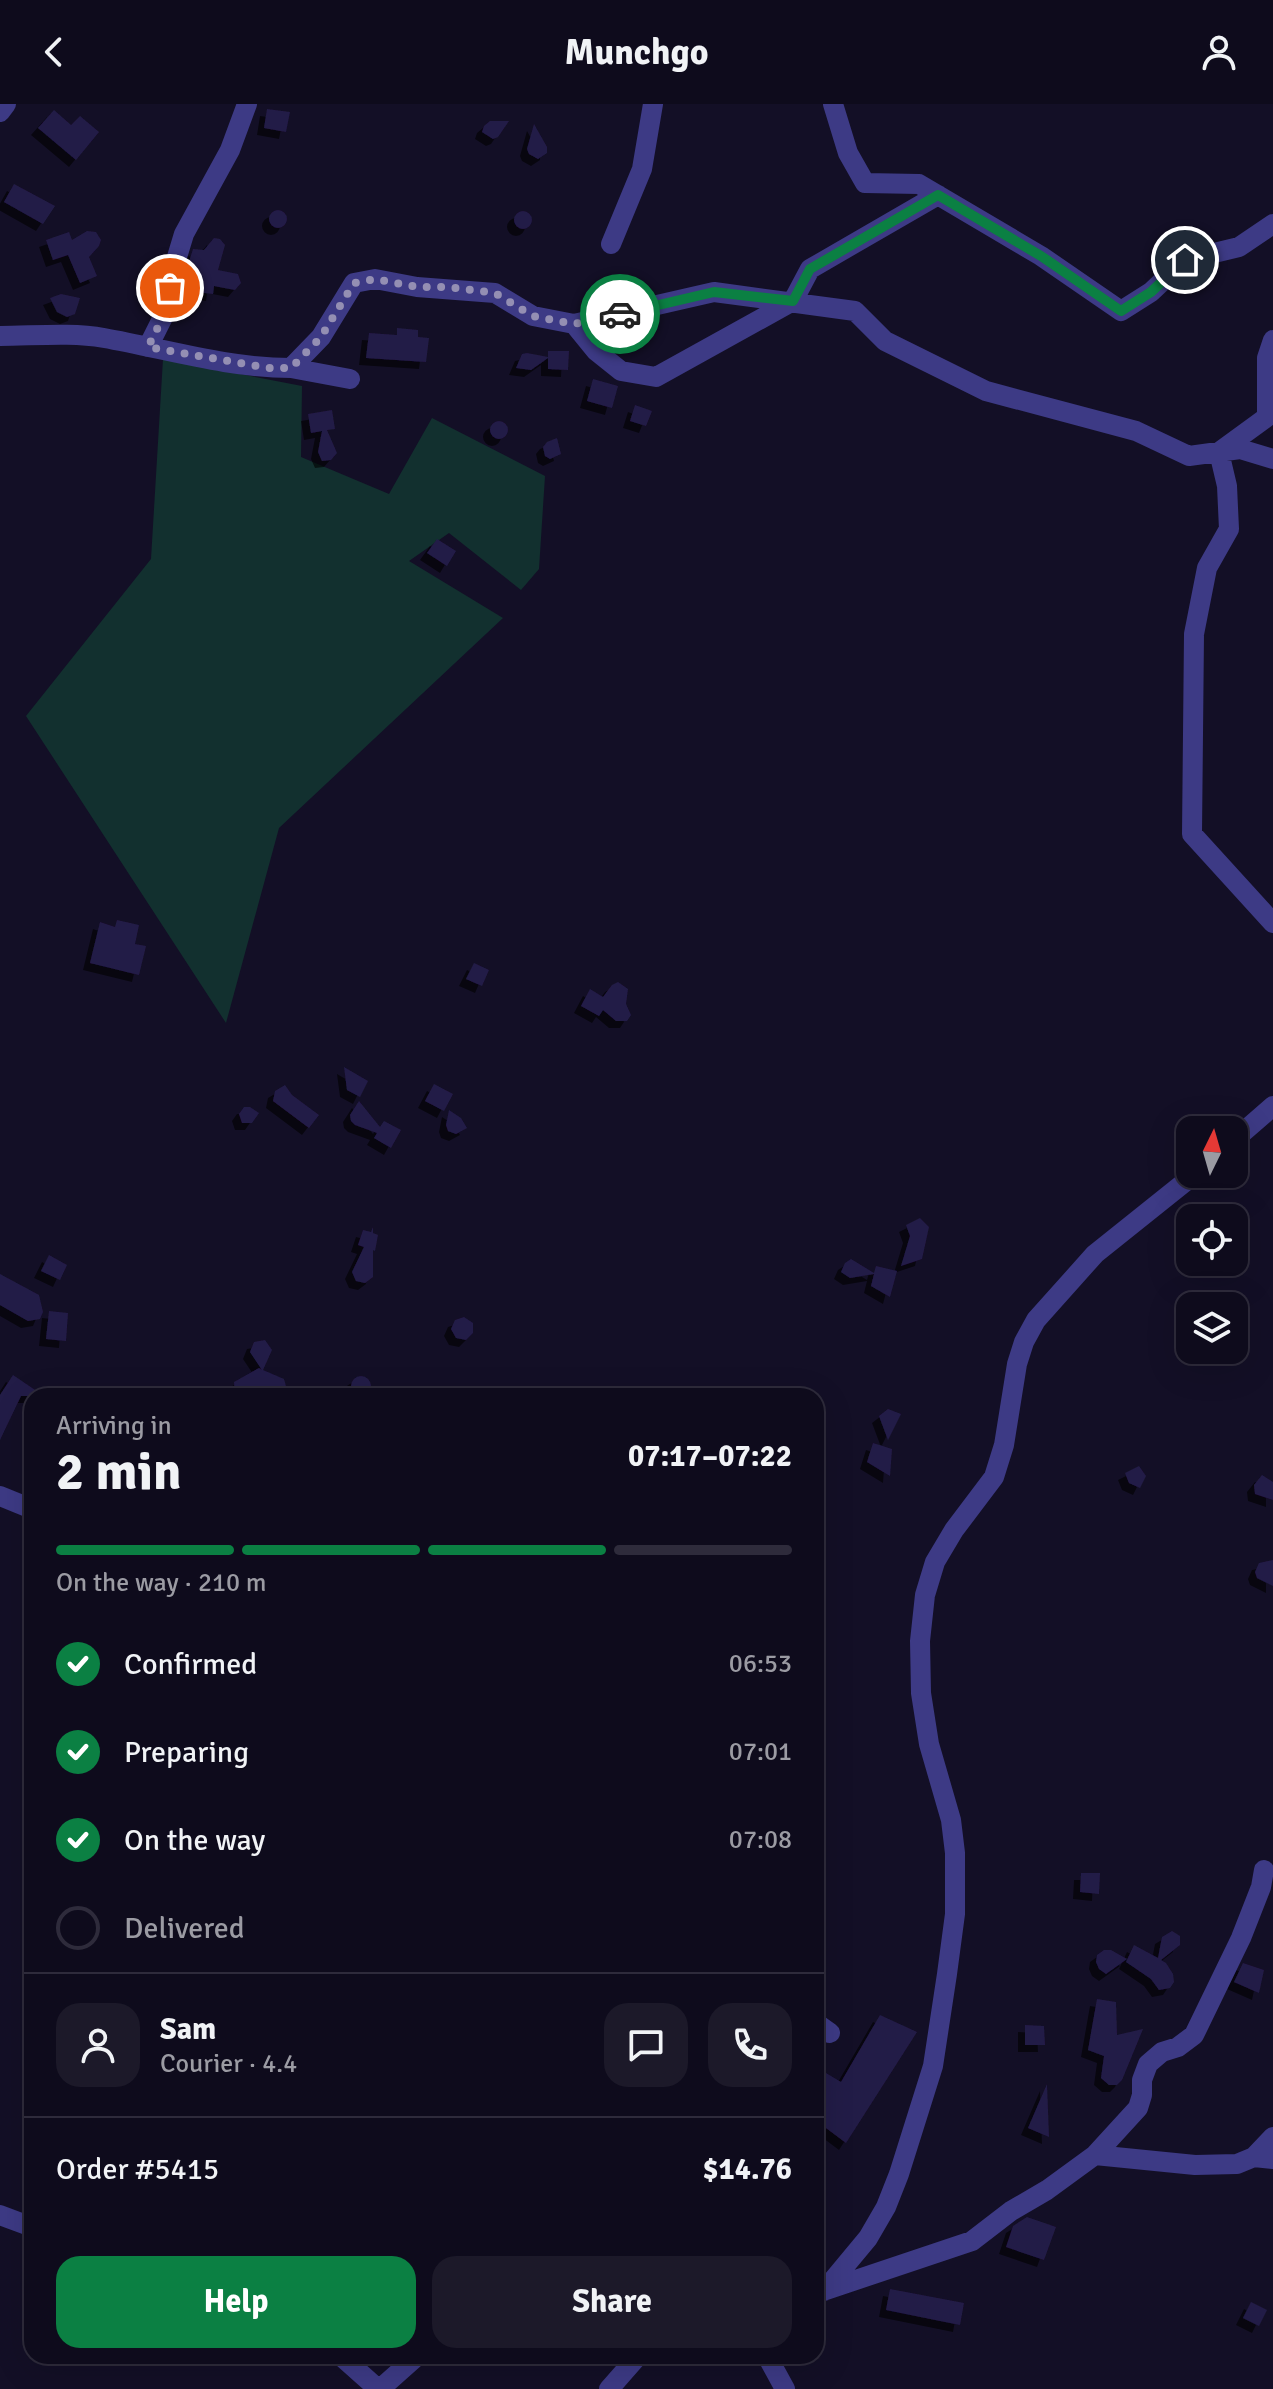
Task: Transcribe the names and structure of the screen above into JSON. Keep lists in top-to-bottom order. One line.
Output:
{"north":"top","page":{"header":"Munchgo","heading":["2 min","Arriving in","07:17–07:22"],"panel":["Sam","Courier · 4.4","Order #5415","$14.76"],"bar":"On the way · 210 m","list":[["Confirmed","06:53"],["Preparing","07:01"],["On the way","07:08"],"Delivered"],"buttons":["Help","Share"]}}
